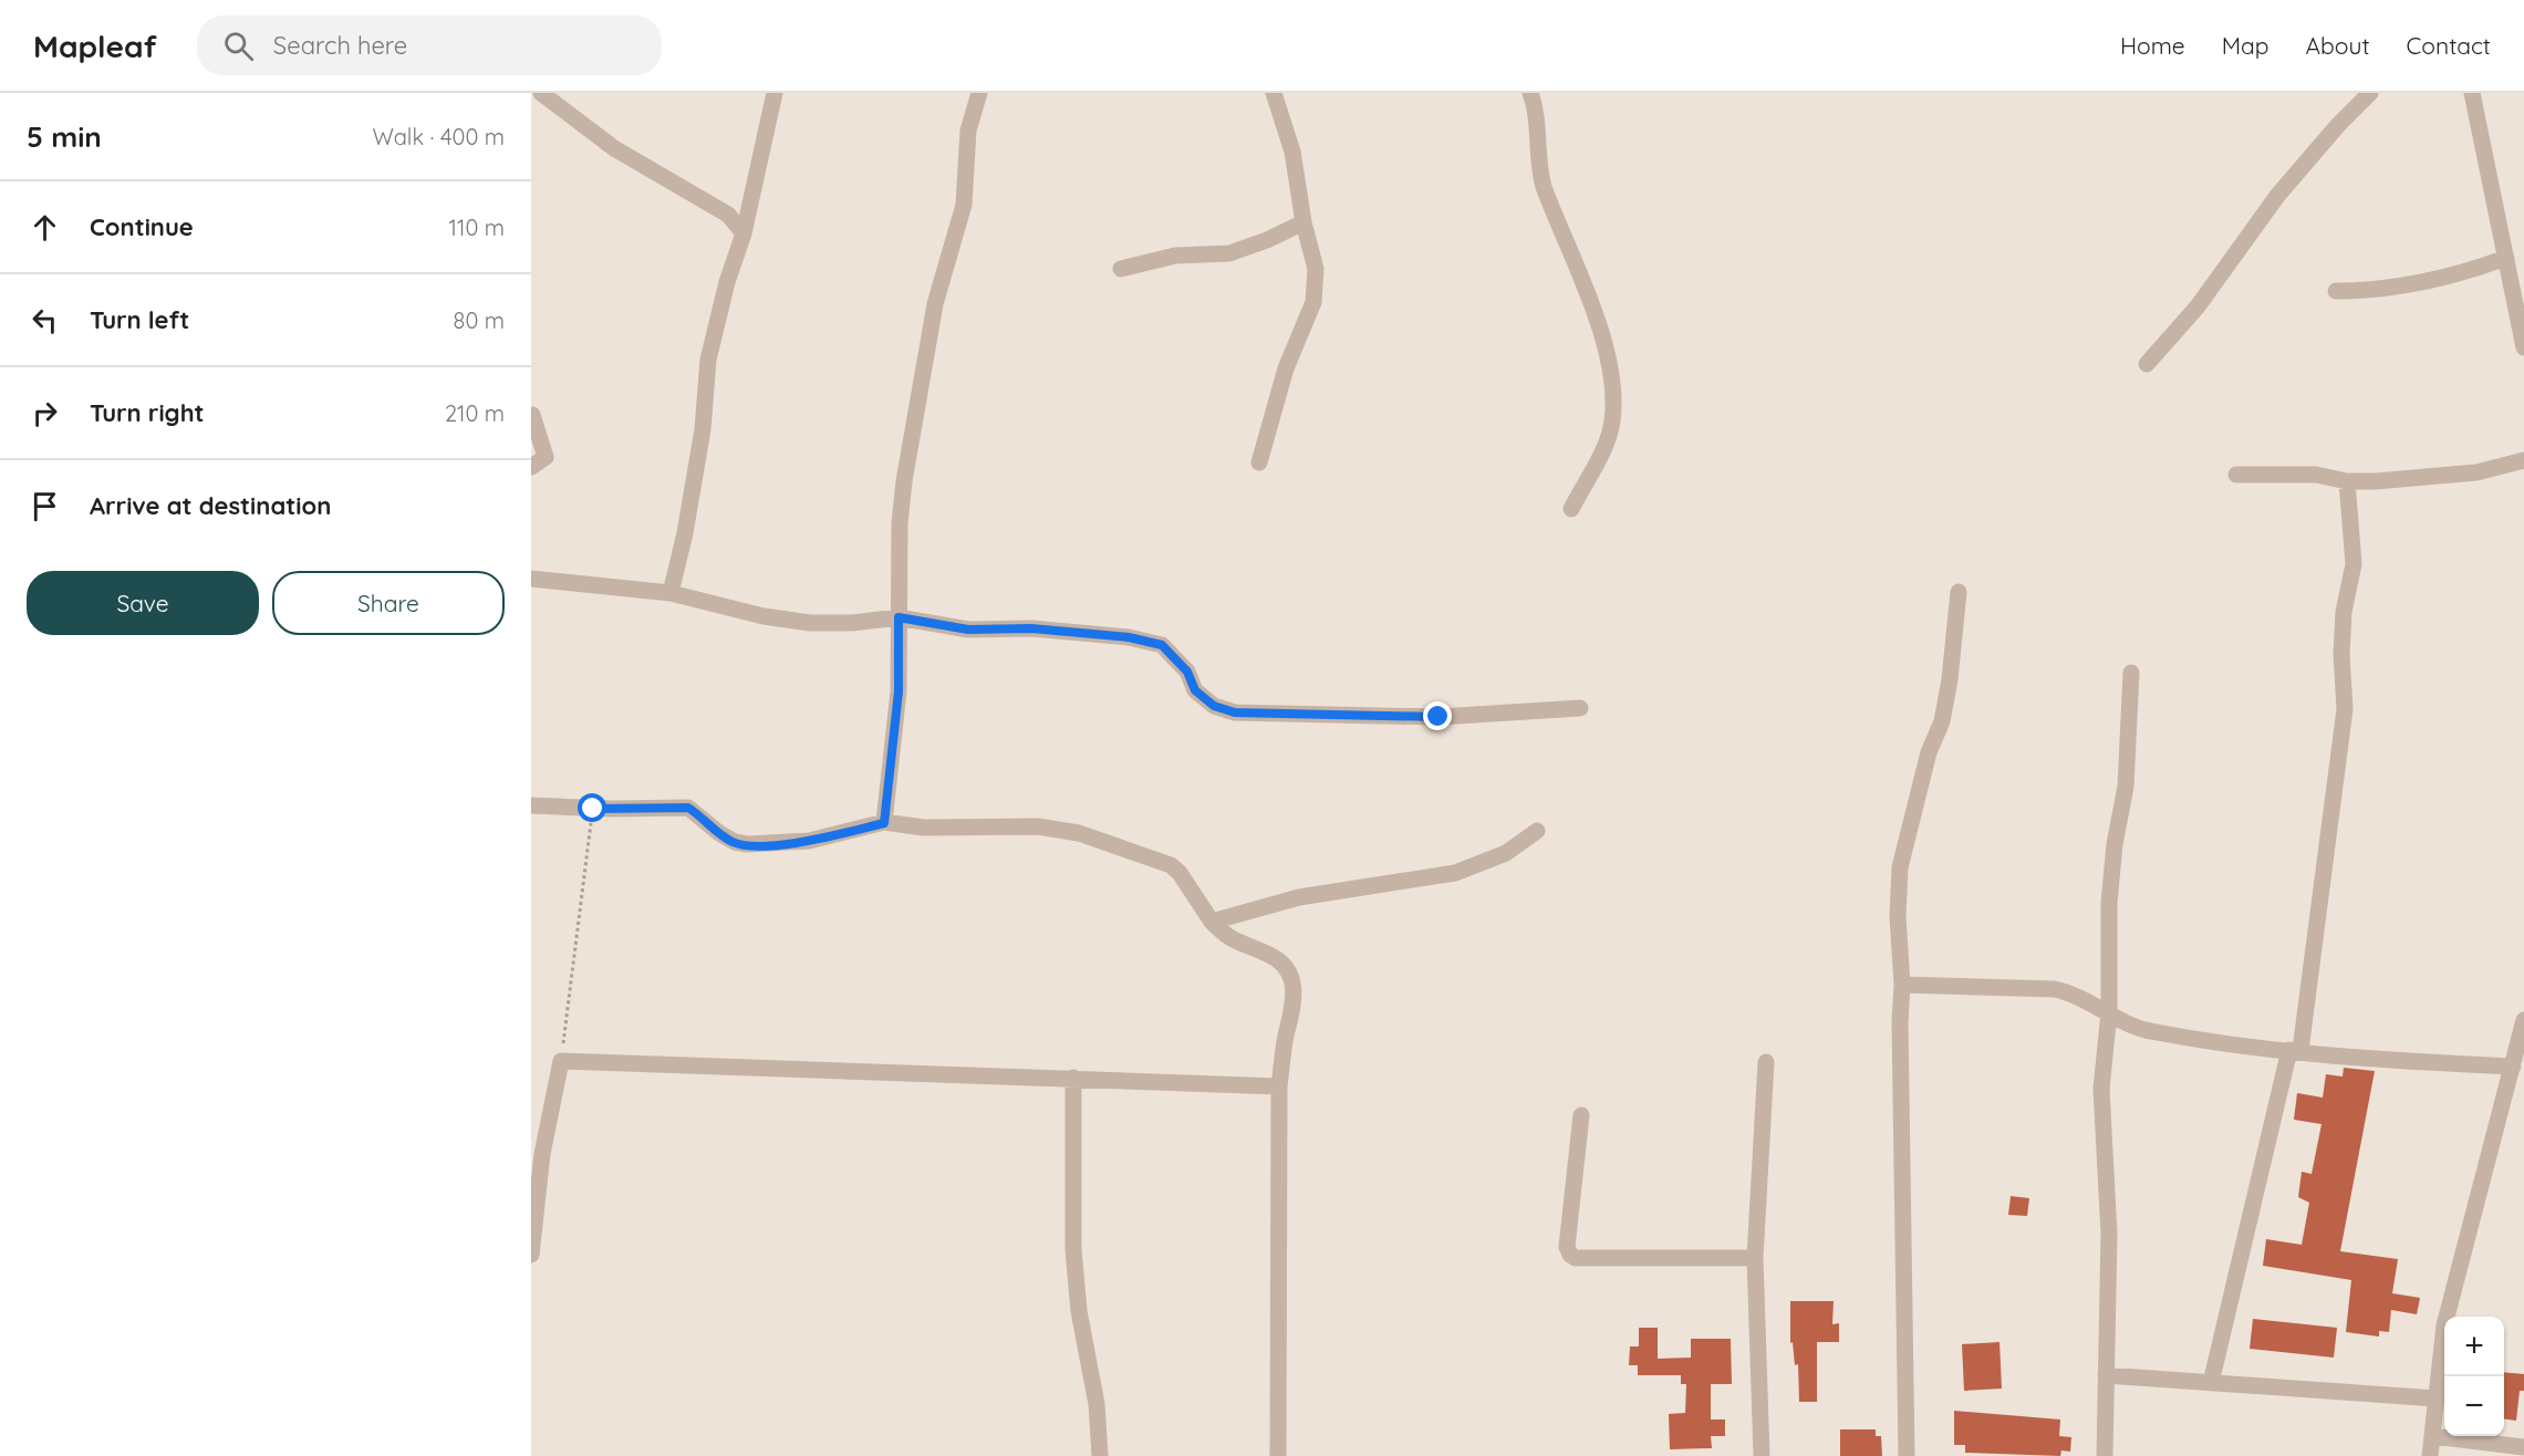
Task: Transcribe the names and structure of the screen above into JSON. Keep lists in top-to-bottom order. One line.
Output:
{"page":{"header":"Mapleaf","search":"Search here","nav":["Home","Map","About","Contact"],"heading":["5 min","Walk · 400 m"],"list":[["Continue","110 m"],["Turn left","80 m"],["Turn right","210 m"],"Arrive at destination"],"buttons":["Save","Share"],"map_buttons":["+","−"]}}
